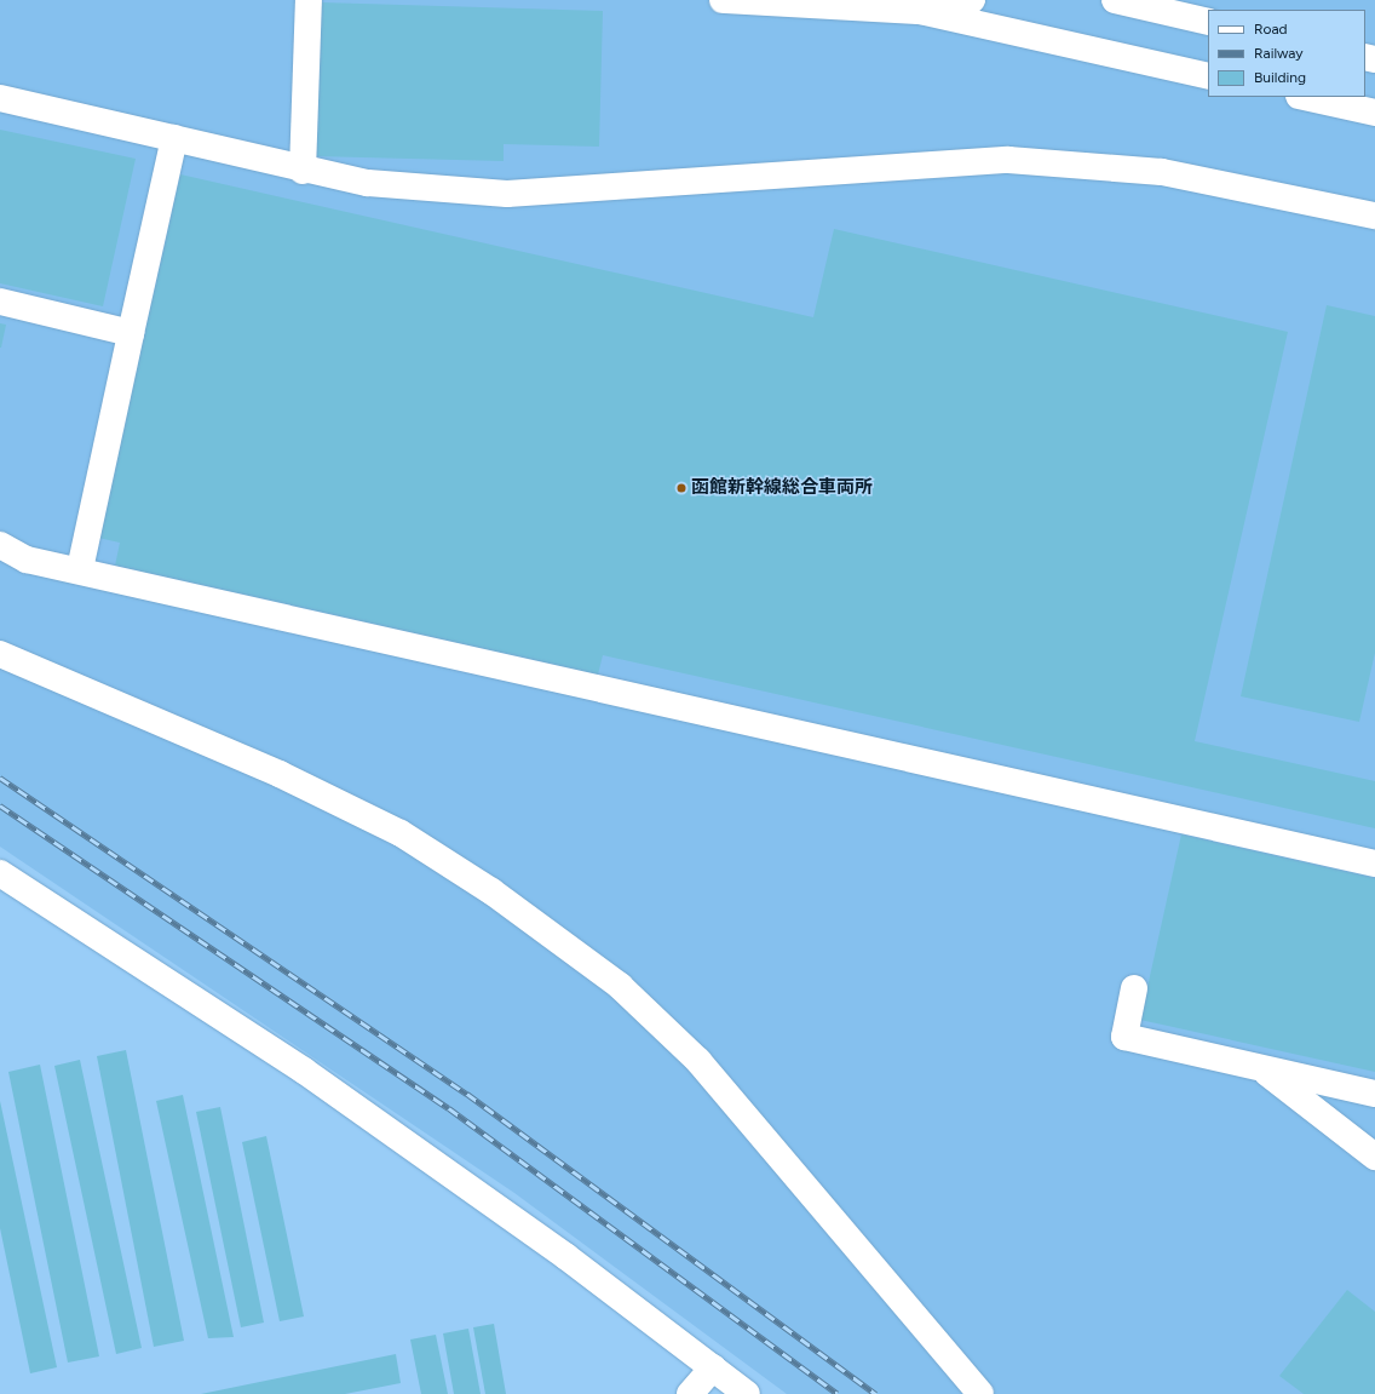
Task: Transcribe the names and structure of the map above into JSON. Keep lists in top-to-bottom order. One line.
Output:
{"places":["函館新幹線総合車両所"],"legend":["Road","Railway","Building"]}
